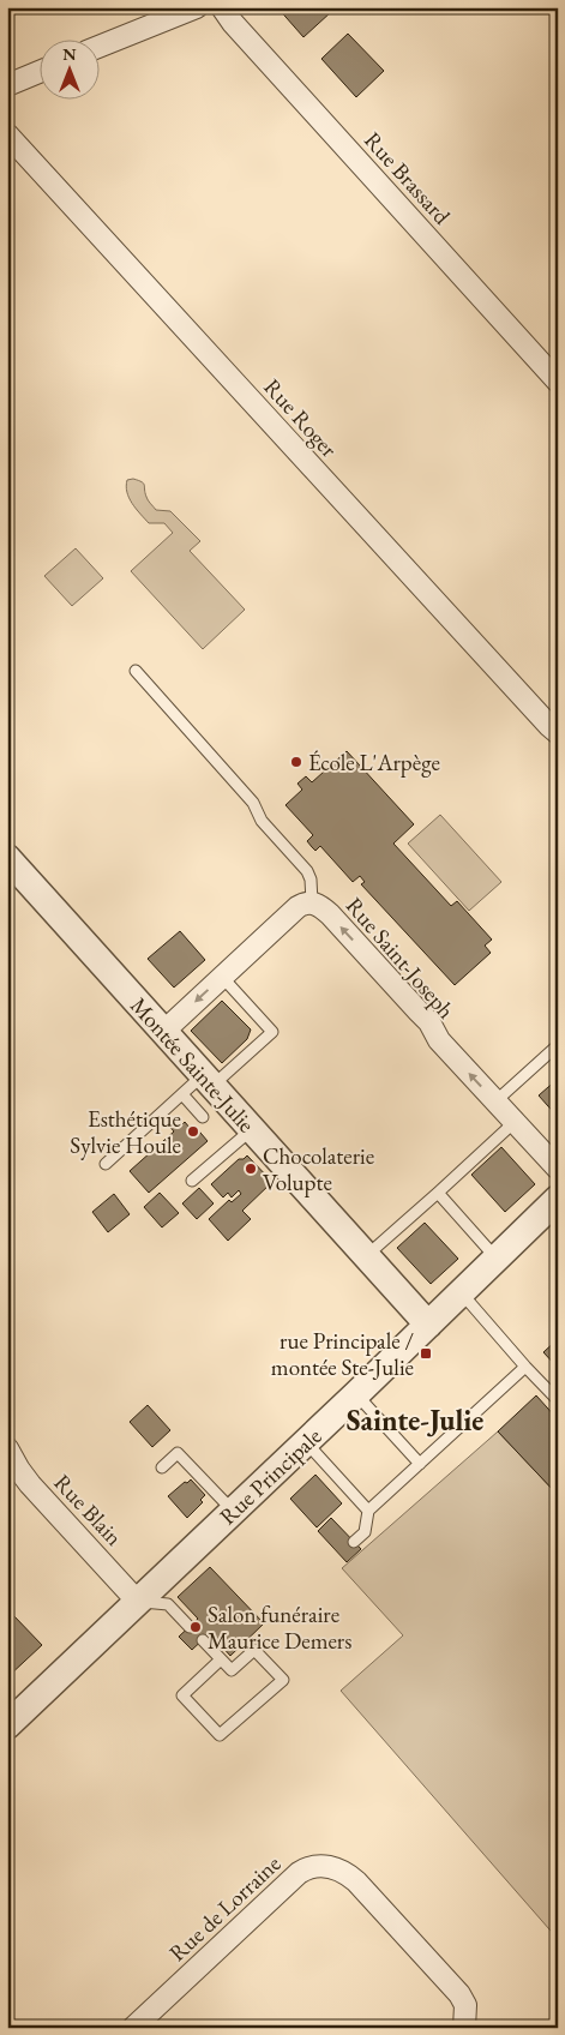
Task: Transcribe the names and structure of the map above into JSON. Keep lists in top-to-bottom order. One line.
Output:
{"streets":{"street":["Rue Brassard","Rue Roger","Rue Saint-Joseph","Montée Sainte-Julie","Rue Principale","Rue Blain","Rue de Lorraine"]},"crossings":[["Rue Saint-Joseph","Montée Sainte-Julie"],["Montée Sainte-Julie","Rue Principale"],["Rue Principale","Rue Blain"]],"districts":["Sainte-Julie"],"places":{"other":["École L'Arpège","Esthétique Sylvie Houle","Chocolaterie Volupte","Salon funéraire Maurice Demers"],"transit":["rue Principale / montée Ste-Julie"]},"north":"top"}
